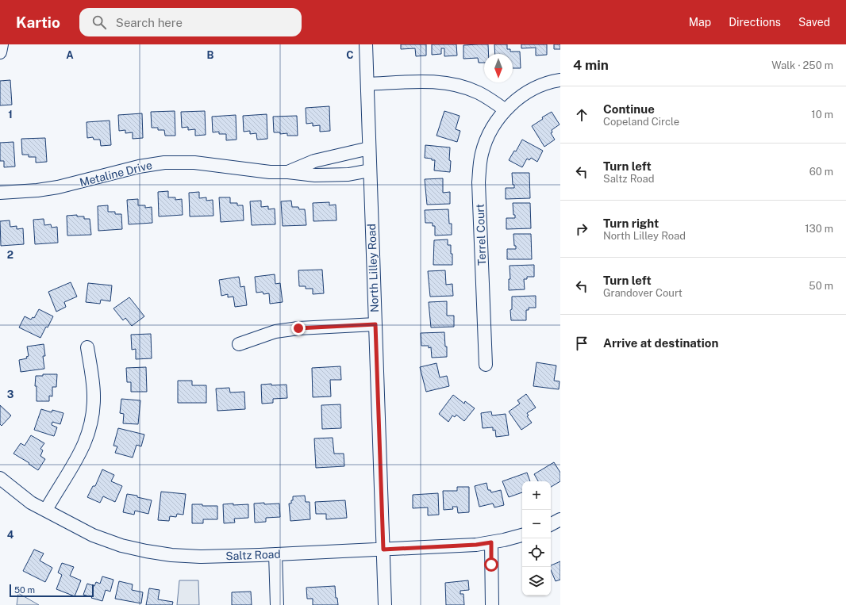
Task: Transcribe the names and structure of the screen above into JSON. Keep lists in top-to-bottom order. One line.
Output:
{"streets":{"street":["Metaline Drive","Terrel Court","North Lilley Road","Saltz Road"]},"crossings":[["Metaline Drive","North Lilley Road"],["North Lilley Road","Saltz Road"]],"scale_bar":"50 m","north":"bottom","page":{"header":"Kartio","search":"Search here","nav":["Map","Directions","Saved"],"heading":["4 min","Walk · 250 m"],"list":[["Continue","Copeland Circle","10 m"],["Turn left","Saltz Road","60 m"],["Turn right","North Lilley Road","130 m"],["Turn left","Grandover Court","50 m"],"Arrive at destination"],"map_buttons":["+","−"],"scale":"50 m"},"grid":{"columns":["A","B","C"],"rows":["1","2","3","4"]}}
